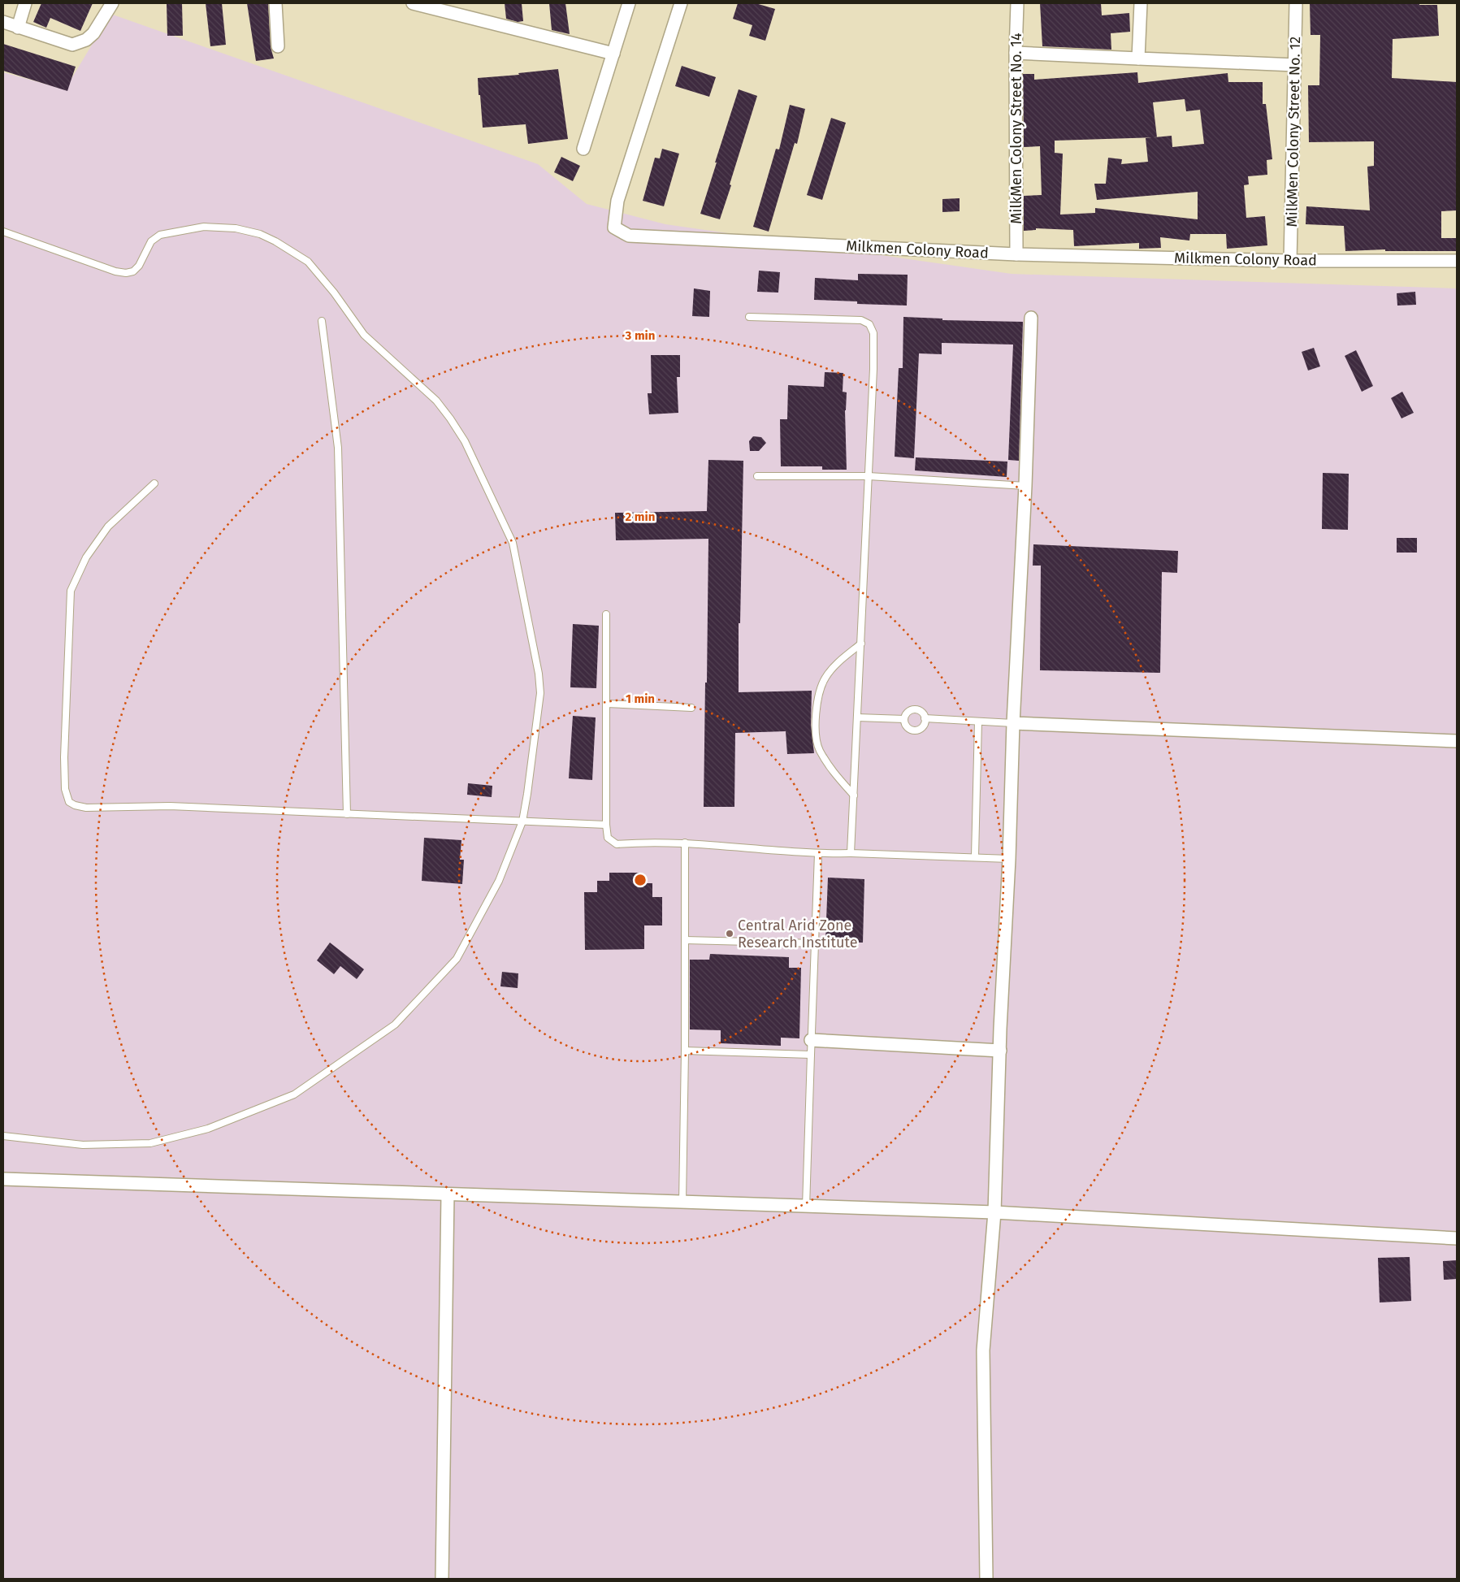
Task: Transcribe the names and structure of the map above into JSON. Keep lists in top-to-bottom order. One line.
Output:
{"streets":{"street":["MilkMen Colony Street No. 14","MilkMen Colony Street No. 12","Milkmen Colony Road"]},"crossings":[["MilkMen Colony Street No. 14","Milkmen Colony Road"],["MilkMen Colony Street No. 12","Milkmen Colony Road"]],"places":["Central Arid Zone Research Institute"],"rings":["3 min","2 min","1 min"]}
